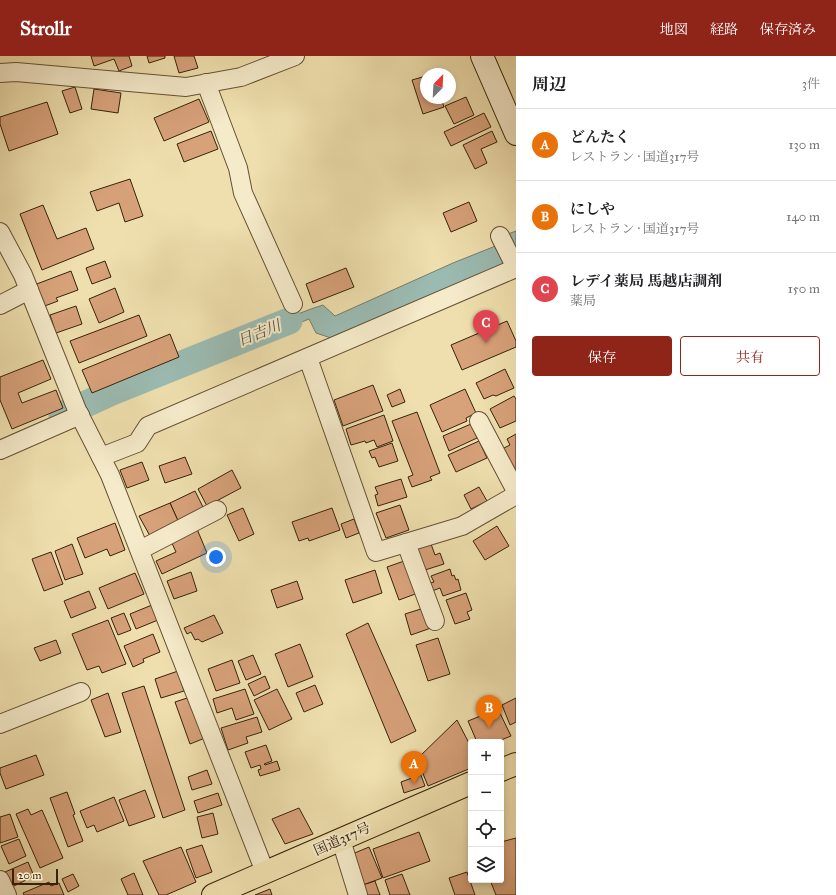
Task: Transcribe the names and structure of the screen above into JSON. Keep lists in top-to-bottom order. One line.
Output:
{"streets":{"highway":["国道317号"]},"water":["日吉川"],"scale_bar":"20 m","north":"top right","page":{"header":"Strollr","nav":["地図","経路","保存済み"],"heading":["周辺","3件"],"list":[{"mark":"A","name":"どんたく","note":"レストラン · 国道317号","value":"130 m"},{"mark":"B","name":"にしや","note":"レストラン · 国道317号","value":"140 m"},{"mark":"C","name":"レデイ薬局 馬越店調剤","note":"薬局","value":"150 m"}],"pins":["C","B","A"],"buttons":["保存","共有"],"map_buttons":["+","−"],"scale":"20 m"}}
